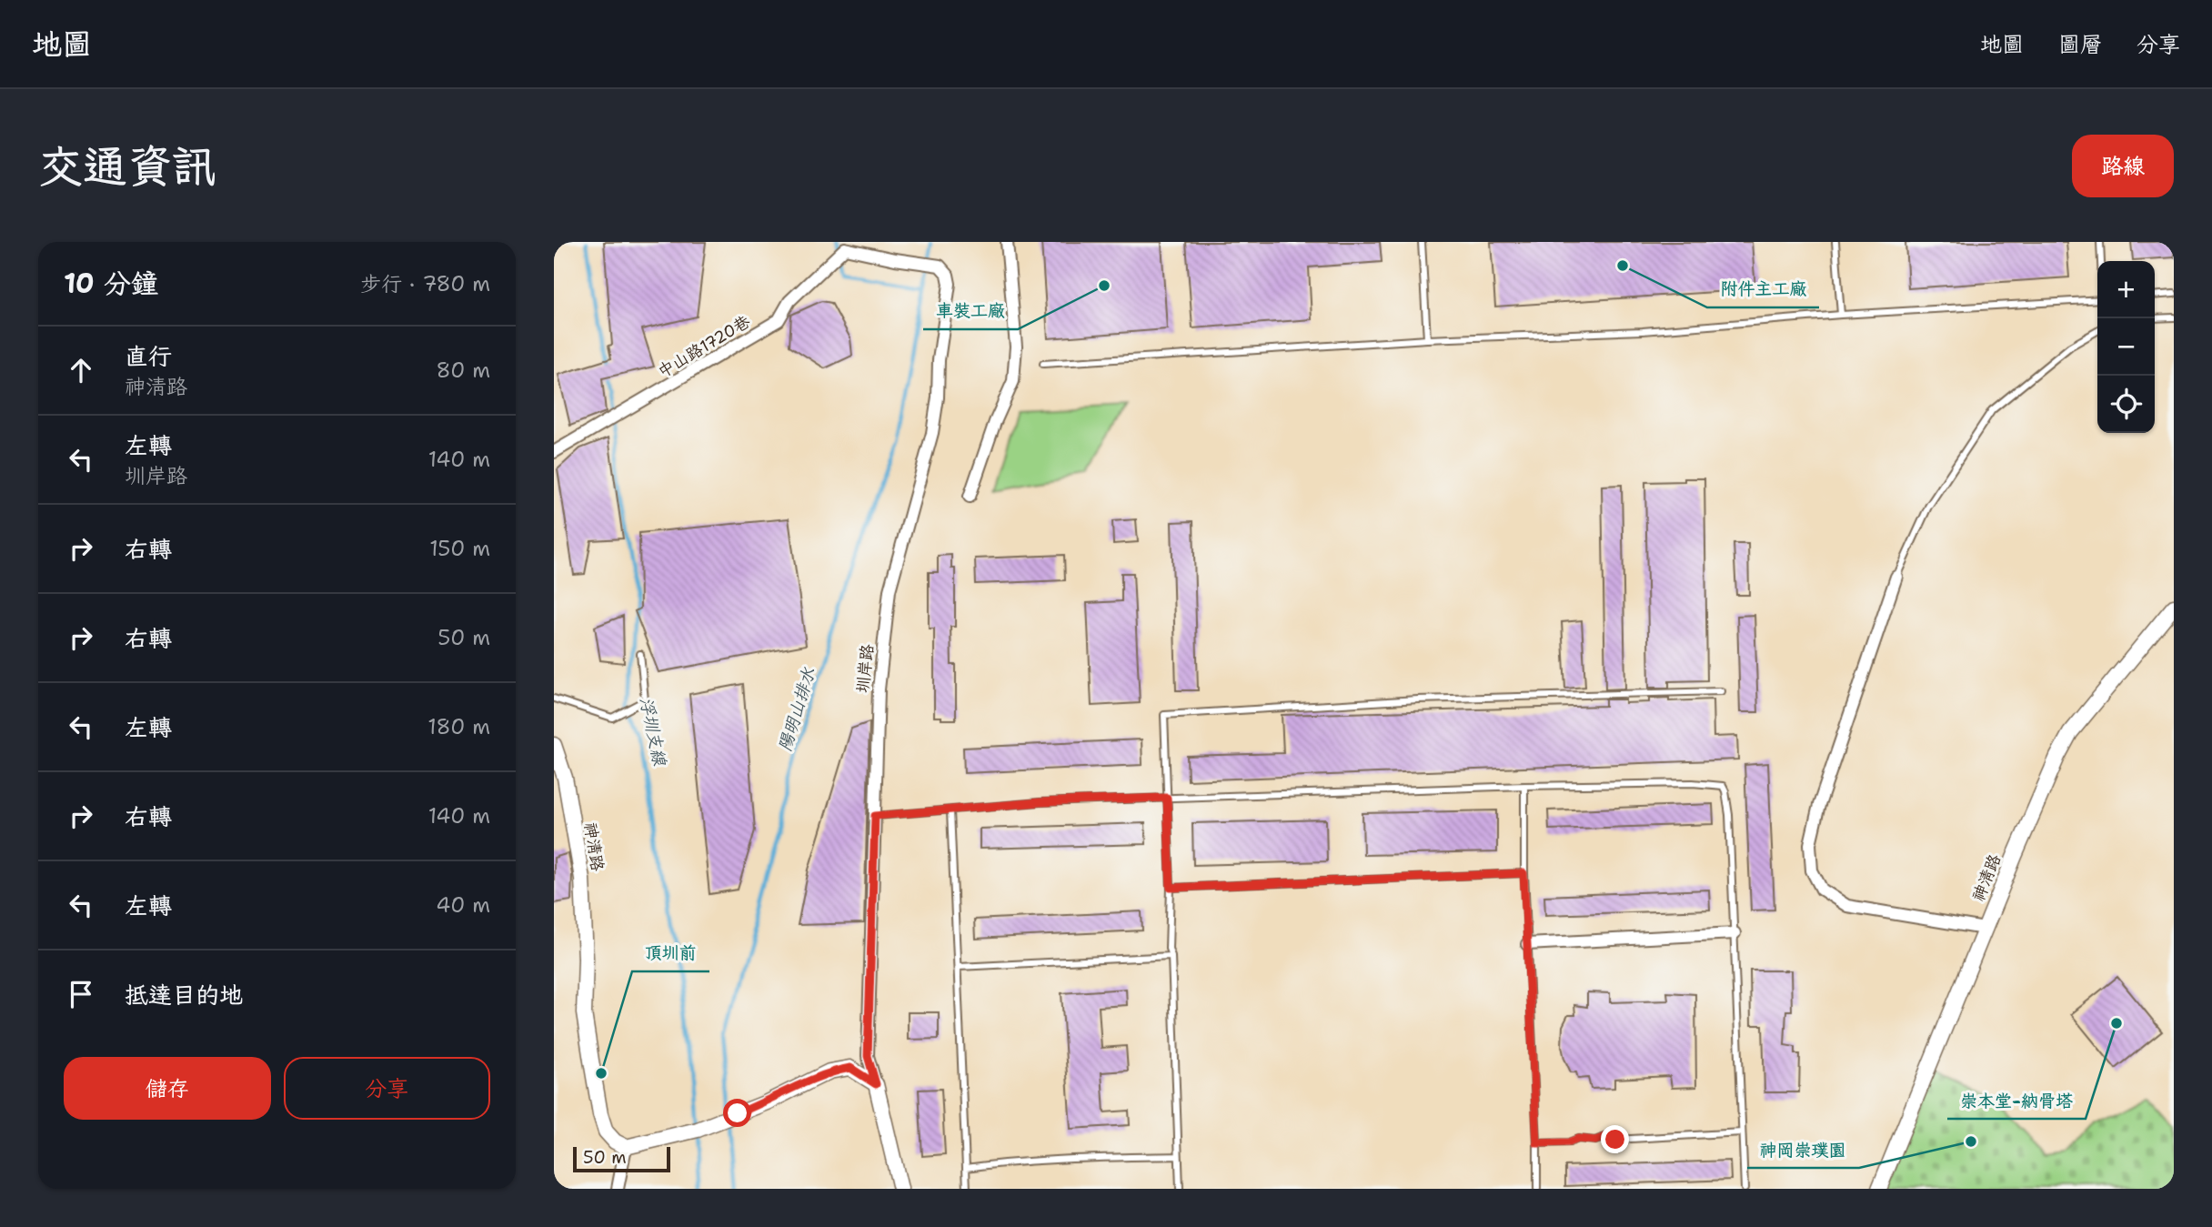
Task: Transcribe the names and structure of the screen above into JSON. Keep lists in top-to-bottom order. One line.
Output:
{"streets":{"street":["中山路1720巷","圳岸路","神清路"]},"crossings":[["中山路1720巷","圳岸路"]],"water":["陽明山排水","浮圳支線"],"places":["附件主工廠","車裝工廠","崇本堂-納骨塔","頂圳前","神岡崇璞園"],"scale_bar":"50 m","page":{"header":"地圖","nav":["地圖","圖層","分享"],"buttons":["路線",["儲存","分享"]],"title":"交通資訊","heading":["10 分鐘","步行 · 780 m"],"map_buttons":["+","−"],"list":[["直行","神清路","80 m"],["左轉","圳岸路","140 m"],["右轉","150 m"],["右轉","50 m"],["左轉","180 m"],["右轉","140 m"],["左轉","40 m"],"抵達目的地"],"scale":"50 m"}}
